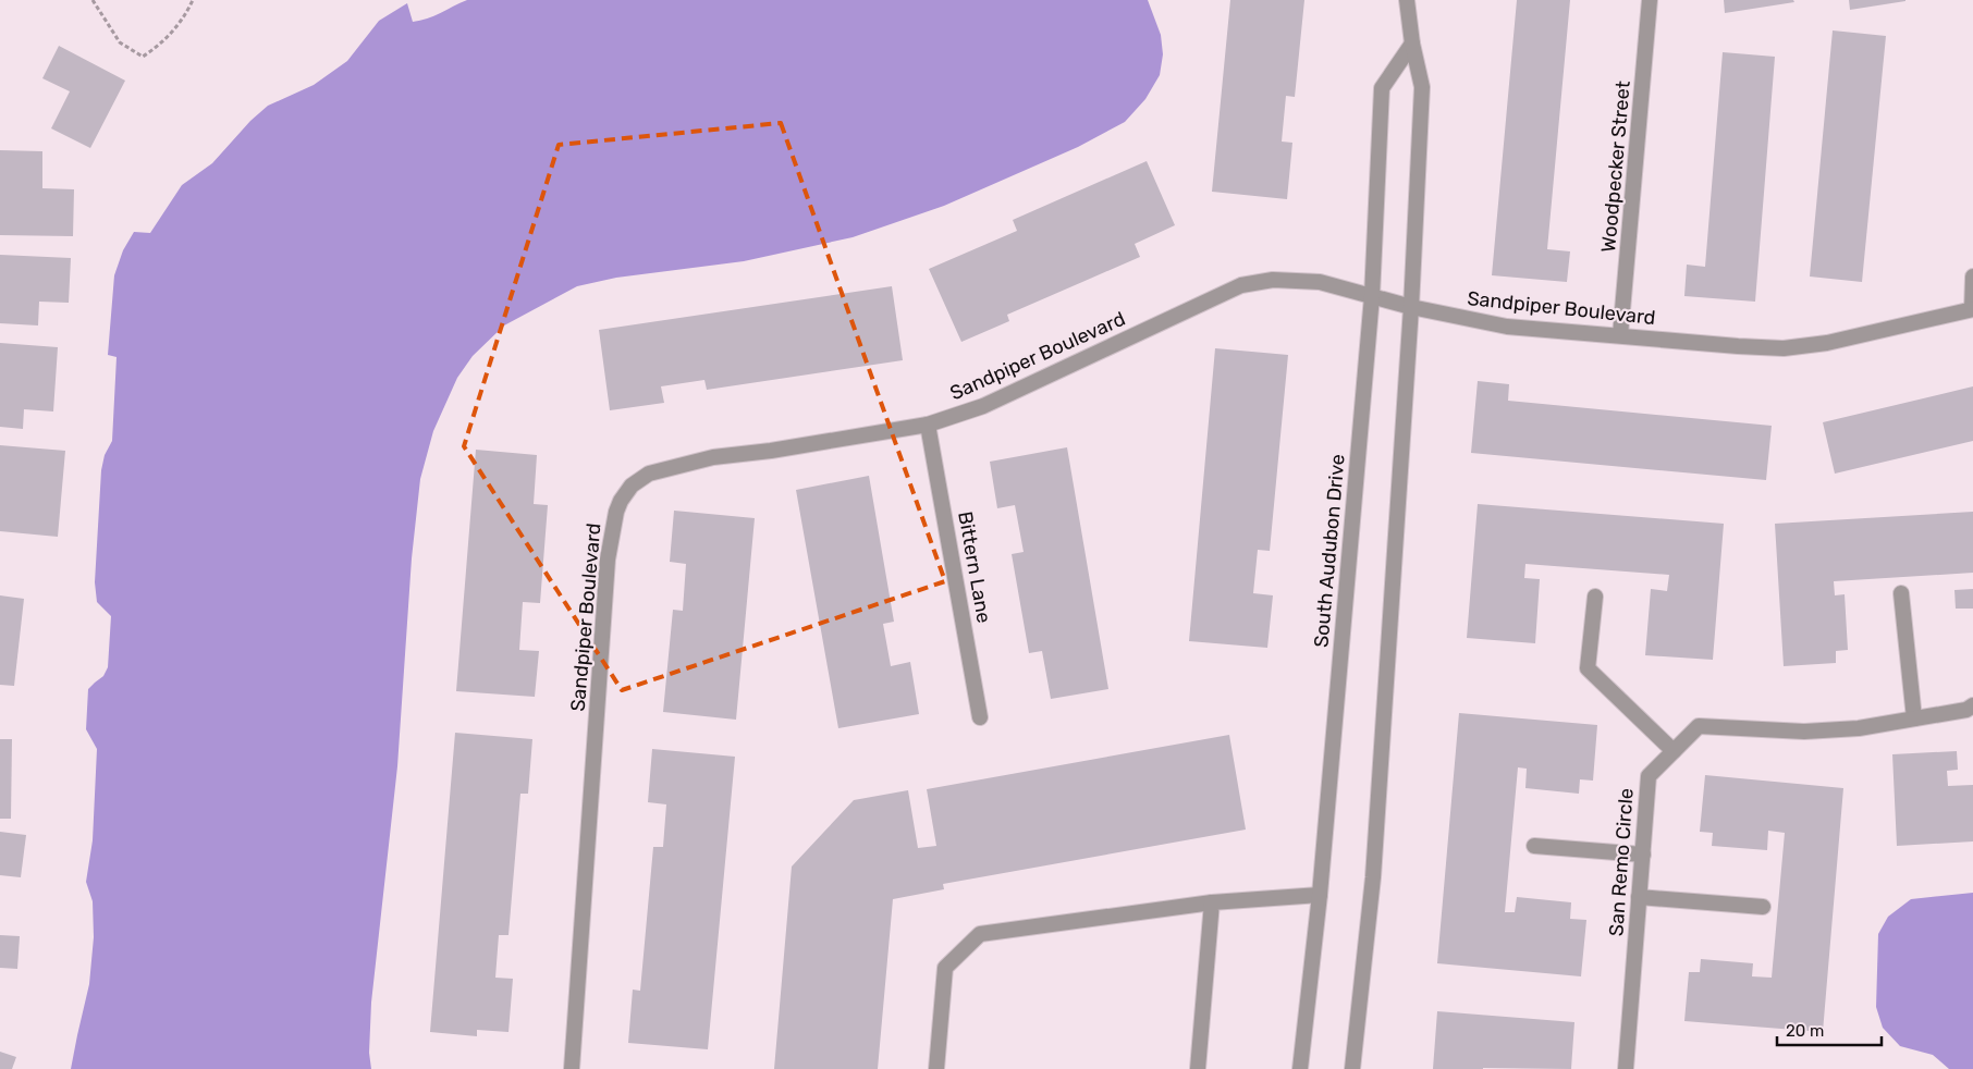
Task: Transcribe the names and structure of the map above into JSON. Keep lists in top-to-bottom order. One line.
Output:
{"streets":{"street":["Woodpecker Street","Sandpiper Boulevard","South Audubon Drive","Bittern Lane","San Remo Circle"]},"crossings":[["Woodpecker Street","Sandpiper Boulevard"],["Sandpiper Boulevard","South Audubon Drive"],["Sandpiper Boulevard","Bittern Lane"]],"scale_bar":"20 m"}
